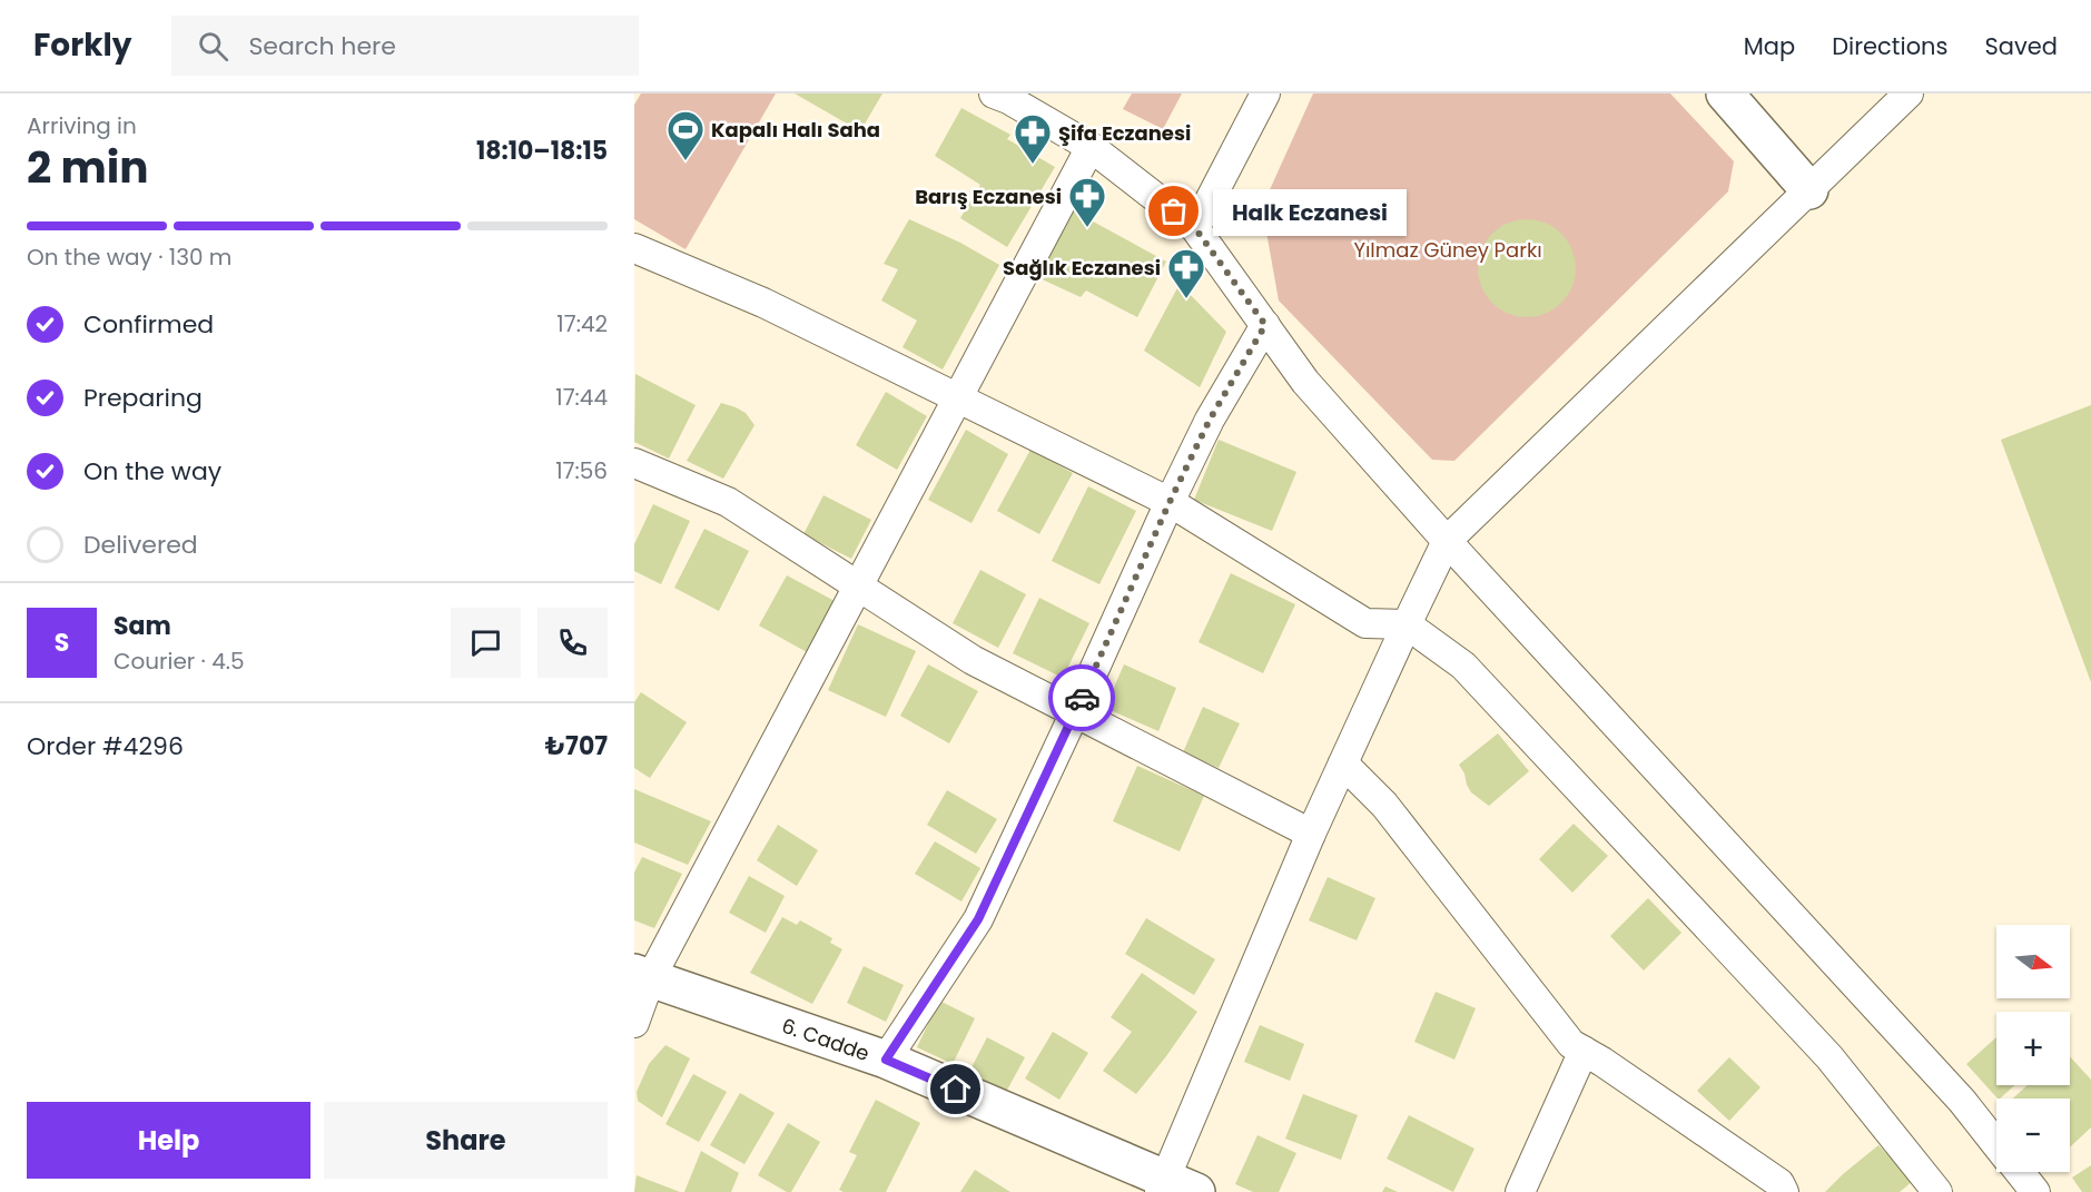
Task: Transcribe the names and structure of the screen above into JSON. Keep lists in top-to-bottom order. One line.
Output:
{"streets":{"street":["6. Cadde"]},"parks":["Yılmaz Güney Parkı"],"places":{"sports":["Kapalı Halı Saha"],"pharmacy":["Şifa Eczanesi","Barış Eczanesi","Sağlık Eczanesi"],"other":["Halk Eczanesi"]},"north":"right","page":{"header":"Forkly","search":"Search here","nav":["Map","Directions","Saved"],"heading":["2 min","Arriving in","18:10–18:15"],"panel":["Sam","Courier · 4.5","Order #4296","₺707"],"bubble":"Halk Eczanesi","bar":"On the way · 130 m","list":[["Confirmed","17:42"],["Preparing","17:44"],["On the way","17:56"],"Delivered"],"round":"S","map_buttons":["+","−"],"buttons":["Help","Share"]}}
